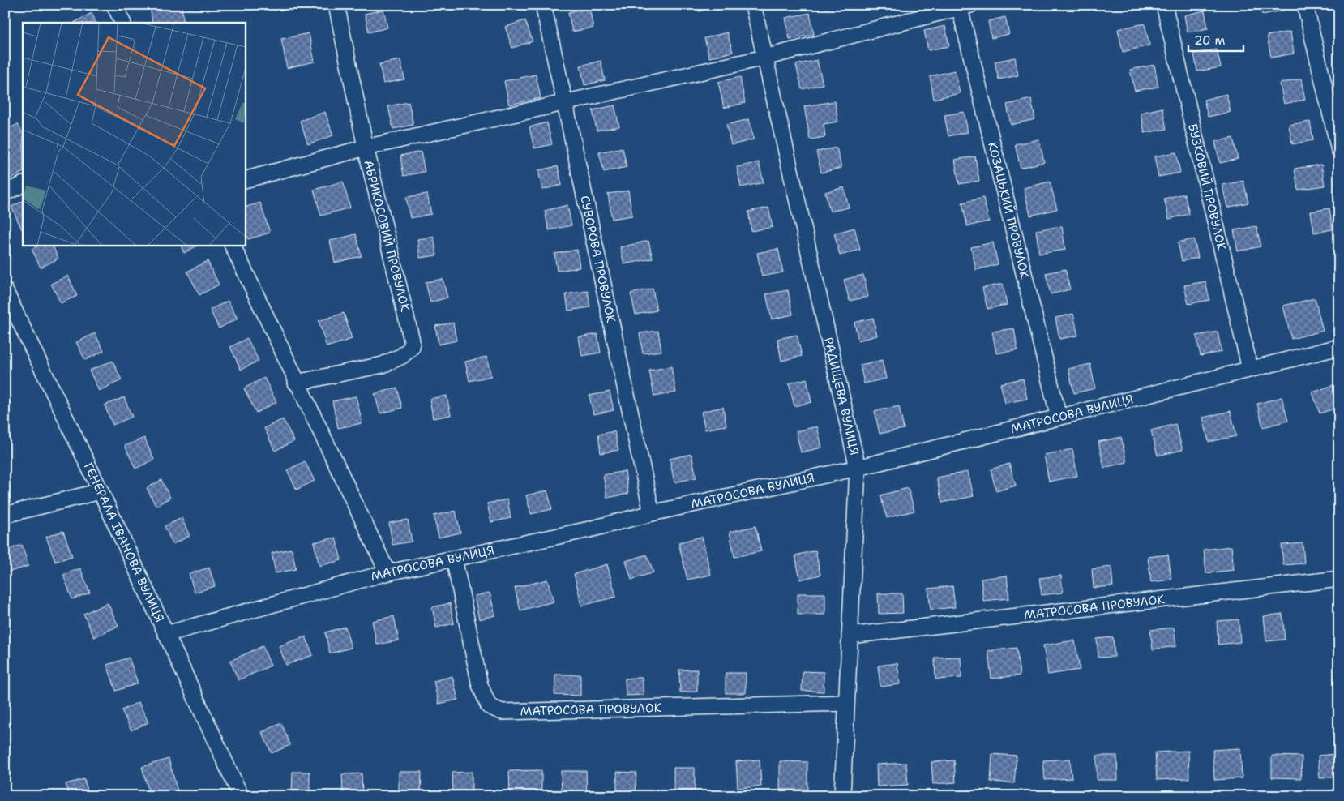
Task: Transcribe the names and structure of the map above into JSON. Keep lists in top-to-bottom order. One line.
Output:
{"streets":{"street":["БУЗКОВИЙ ПРОВУЛОК","КОЗАЦЬКИЙ ПРОВУЛОК","АБРИКОСОВИЙ ПРОВУЛОК","СУВОРОВА ПРОВУЛОК","РАДИЩЕВА ВУЛИЦЯ","МАТРОСОВА ВУЛИЦЯ","ГЕНЕРАЛА ІВАНОВА ВУЛИЦЯ","МАТРОСОВА ПРОВУЛОК"]},"crossings":[["БУЗКОВИЙ ПРОВУЛОК","МАТРОСОВА ВУЛИЦЯ"],["КОЗАЦЬКИЙ ПРОВУЛОК","МАТРОСОВА ВУЛИЦЯ"],["СУВОРОВА ПРОВУЛОК","МАТРОСОВА ВУЛИЦЯ"],["РАДИЩЕВА ВУЛИЦЯ","МАТРОСОВА ВУЛИЦЯ"],["РАДИЩЕВА ВУЛИЦЯ","МАТРОСОВА ПРОВУЛОК"],["МАТРОСОВА ВУЛИЦЯ","ГЕНЕРАЛА ІВАНОВА ВУЛИЦЯ"],["МАТРОСОВА ВУЛИЦЯ","МАТРОСОВА ПРОВУЛОК"]],"scale_bar":"20 m"}
